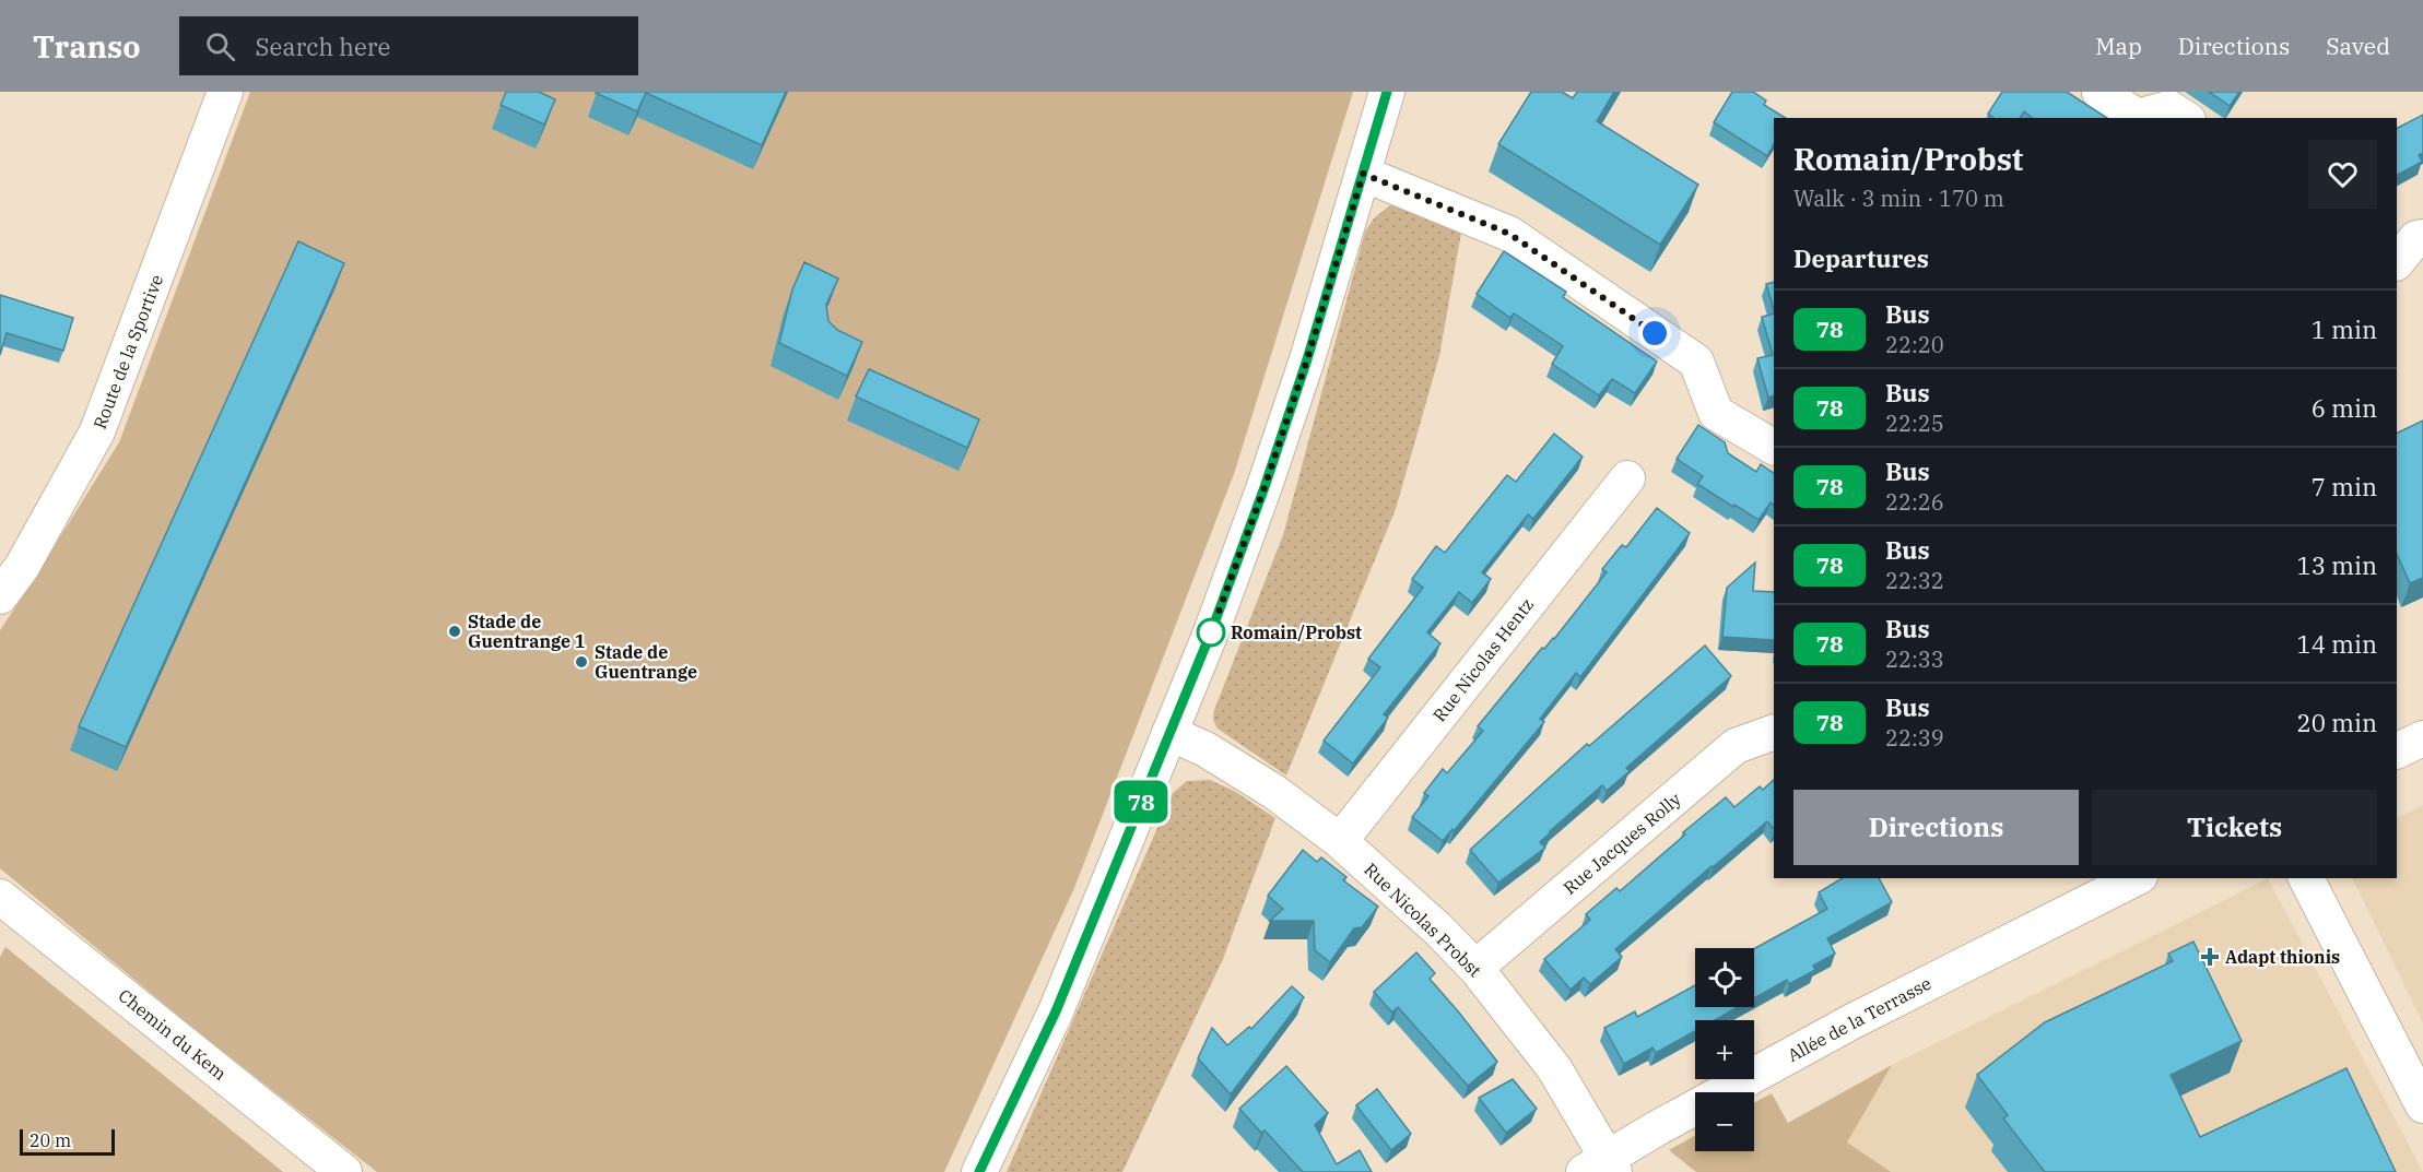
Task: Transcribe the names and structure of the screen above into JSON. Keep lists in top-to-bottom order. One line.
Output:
{"streets":{"street":["Route de la Sportive","Rue Nicolas Hentz","Rue Jacques Rolly","Rue Nicolas Probst","Allée de la Terrasse","Chemin du Kem"]},"crossings":[["Rue Nicolas Hentz","Rue Nicolas Probst"],["Rue Jacques Rolly","Rue Nicolas Probst"],["Rue Nicolas Probst","Allée de la Terrasse"]],"places":{"other":["Stade de Guentrange 1","Romain/Probst","Stade de Guentrange"],"health":["Adapt thionis"]},"lines":["bus line 78"],"scale_bar":"20 m","page":{"header":"Transo","search":"Search here","nav":["Map","Directions","Saved"],"on_map":"78","heading":[["Romain/Probst","Walk · 3 min · 170 m"],"Departures"],"list":[{"mark":"78","name":"Bus","note":"22:20","value":"1 min"},{"mark":"78","name":"Bus","note":"22:25","value":"6 min"},{"mark":"78","name":"Bus","note":"22:26","value":"7 min"},{"mark":"78","name":"Bus","note":"22:32","value":"13 min"},{"mark":"78","name":"Bus","note":"22:33","value":"14 min"},{"mark":"78","name":"Bus","note":"22:39","value":"20 min"}],"buttons":["Directions","Tickets"],"map_buttons":["+","−"],"scale":"20 m"}}
